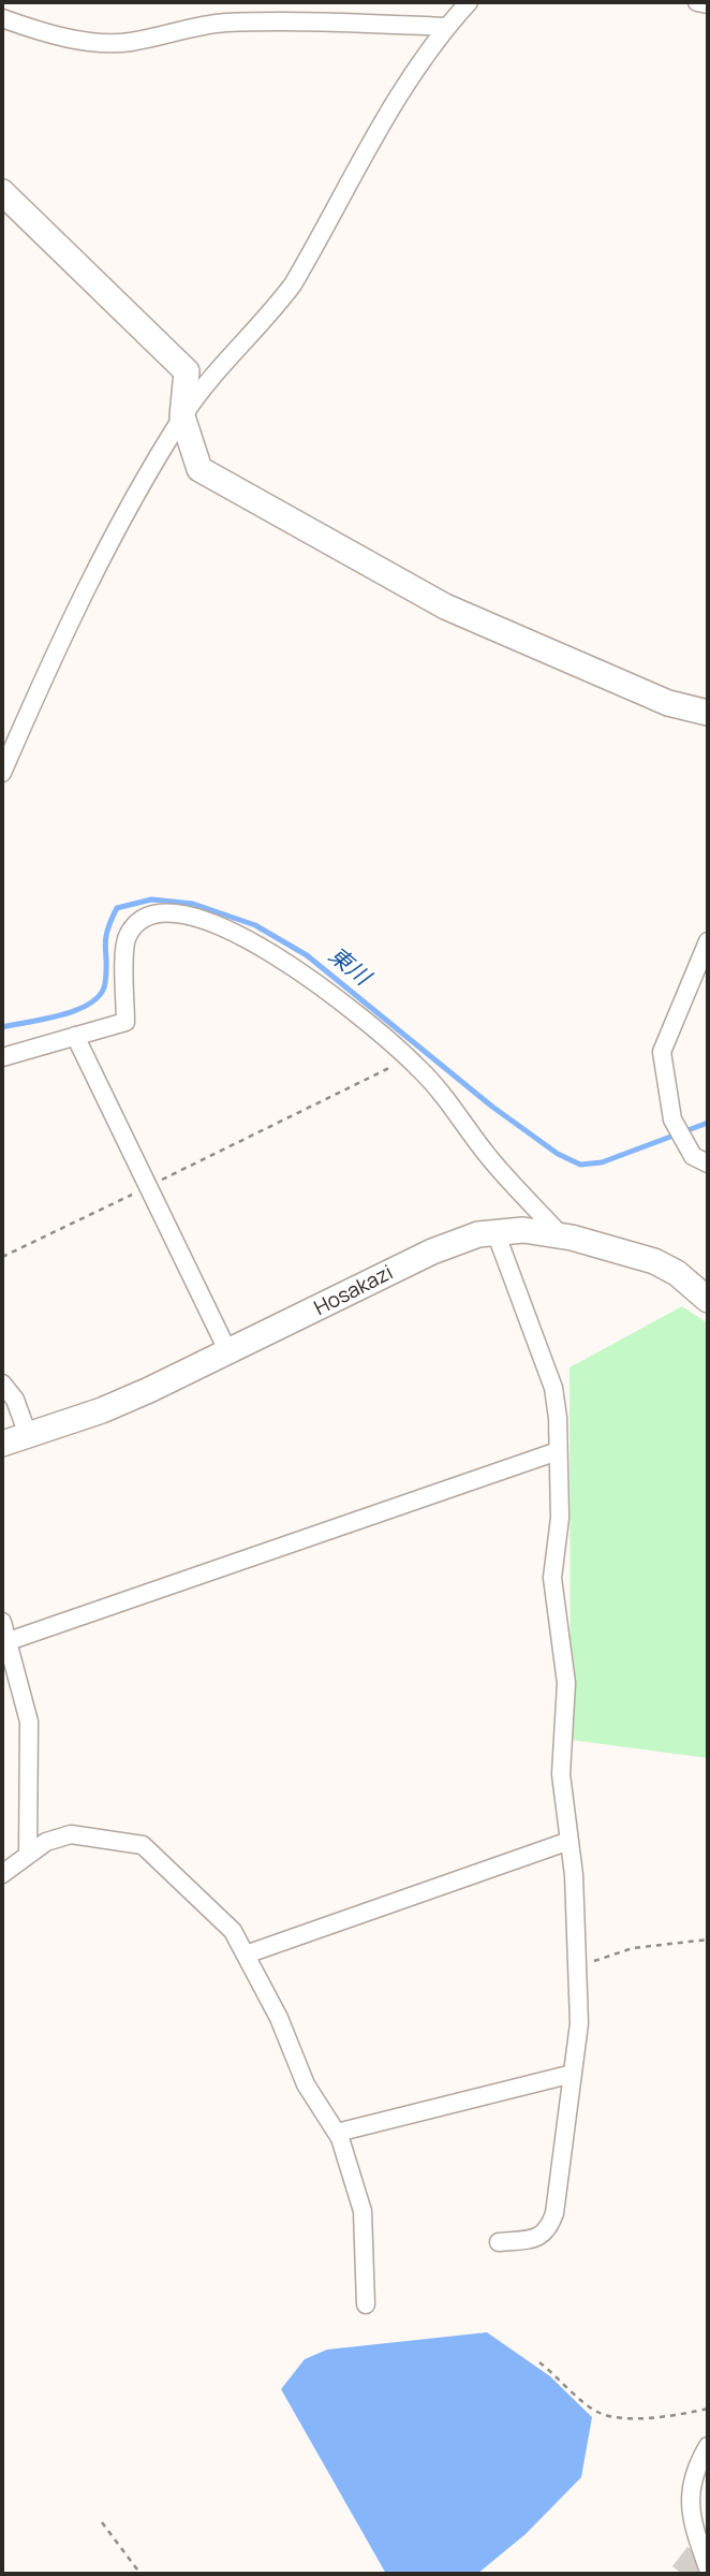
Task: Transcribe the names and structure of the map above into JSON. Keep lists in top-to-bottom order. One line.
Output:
{"streets":{"street":["Hosakazi"]},"water":["東川"]}
